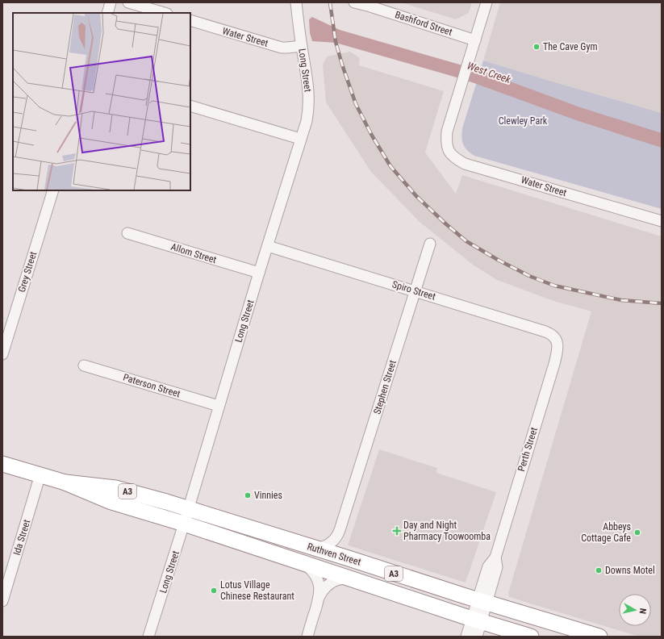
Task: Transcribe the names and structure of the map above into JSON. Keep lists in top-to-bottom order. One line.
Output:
{"streets":{"highway":["A3","Ruthven Street"],"street":["Bashford Street","Water Street","Long Street","Allom Street","Grey Street","Spiro Street","Paterson Street","Stephen Street","Perth Street","Ida Street"]},"crossings":[["Bashford Street","Water Street"],["Water Street","Long Street"],["Long Street","Allom Street"],["Long Street","Spiro Street"],["Long Street","Paterson Street"],["Long Street","Ruthven Street"],["Spiro Street","Stephen Street"],["Spiro Street","Perth Street"],["Stephen Street","Ruthven Street"],["Perth Street","Ruthven Street"],["Ida Street","Ruthven Street"]],"water":["West Creek"],"parks":["Clewley Park"],"places":{"other":["The Cave Gym","Vinnies","Abbeys Cottage Cafe","Downs Motel","Lotus Village Chinese Restaurant"],"health":["Day and Night Pharmacy Toowoomba"]},"north":"right"}
